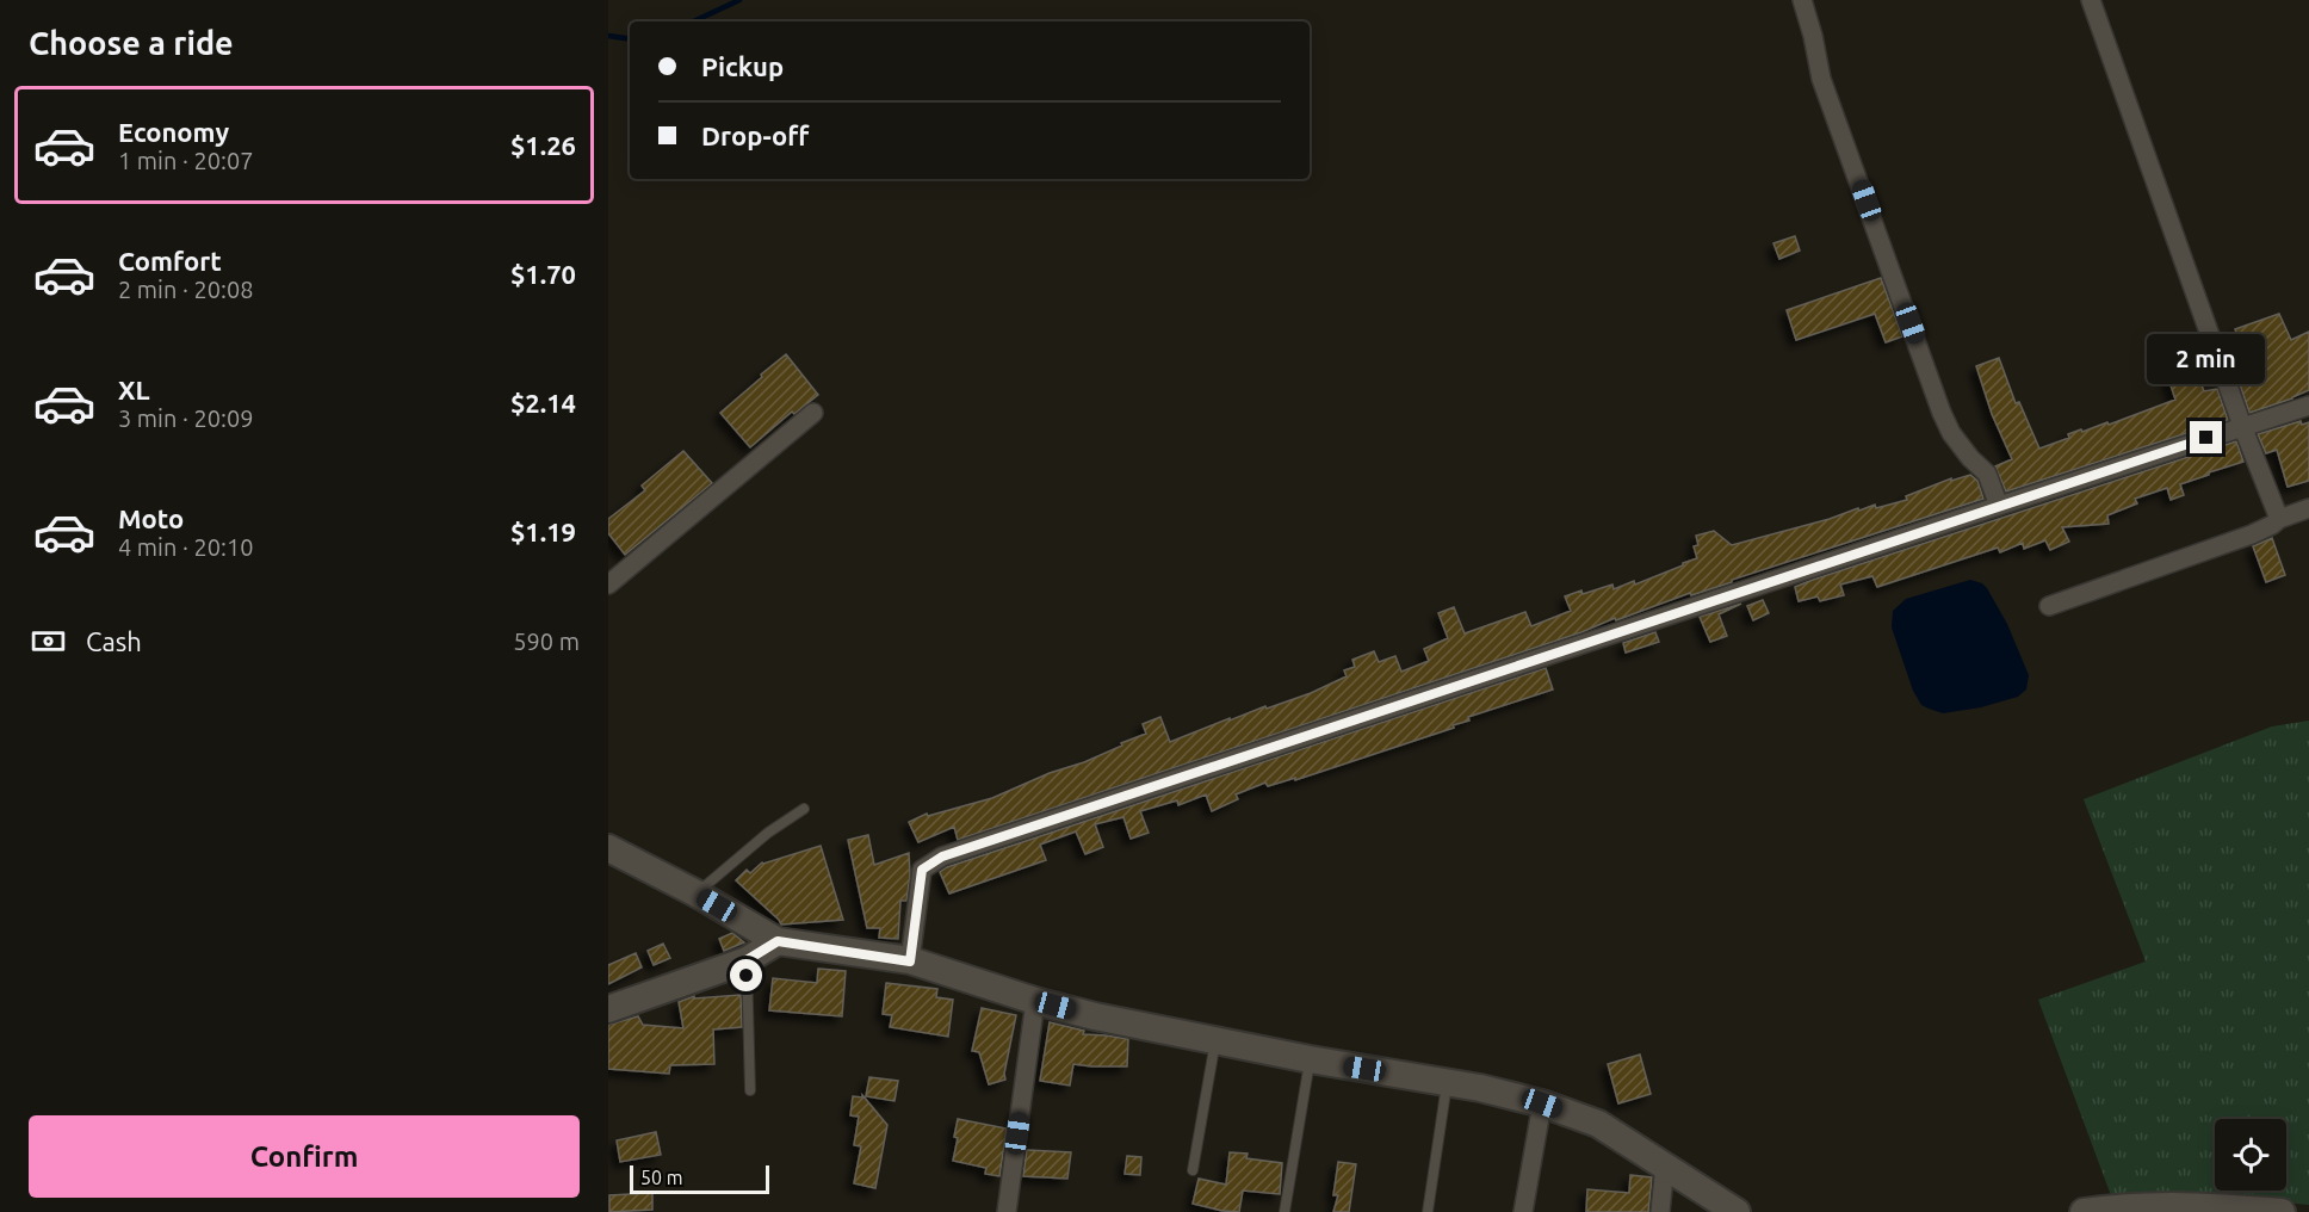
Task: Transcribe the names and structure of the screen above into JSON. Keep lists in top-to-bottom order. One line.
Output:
{"scale_bar":"50 m","page":{"heading":"Choose a ride","banner":["Pickup","Drop-off"],"list":[{"name":"Economy","note":"1 min · 20:07","value":"$1.26"},{"name":"Comfort","note":"2 min · 20:08","value":"$1.70"},{"name":"XL","note":"3 min · 20:09","value":"$2.14"},{"name":"Moto","note":"4 min · 20:10","value":"$1.19"}],"bubble":"2 min","pay":["Cash","590 m"],"buttons":"Confirm","scale":"50 m"}}
